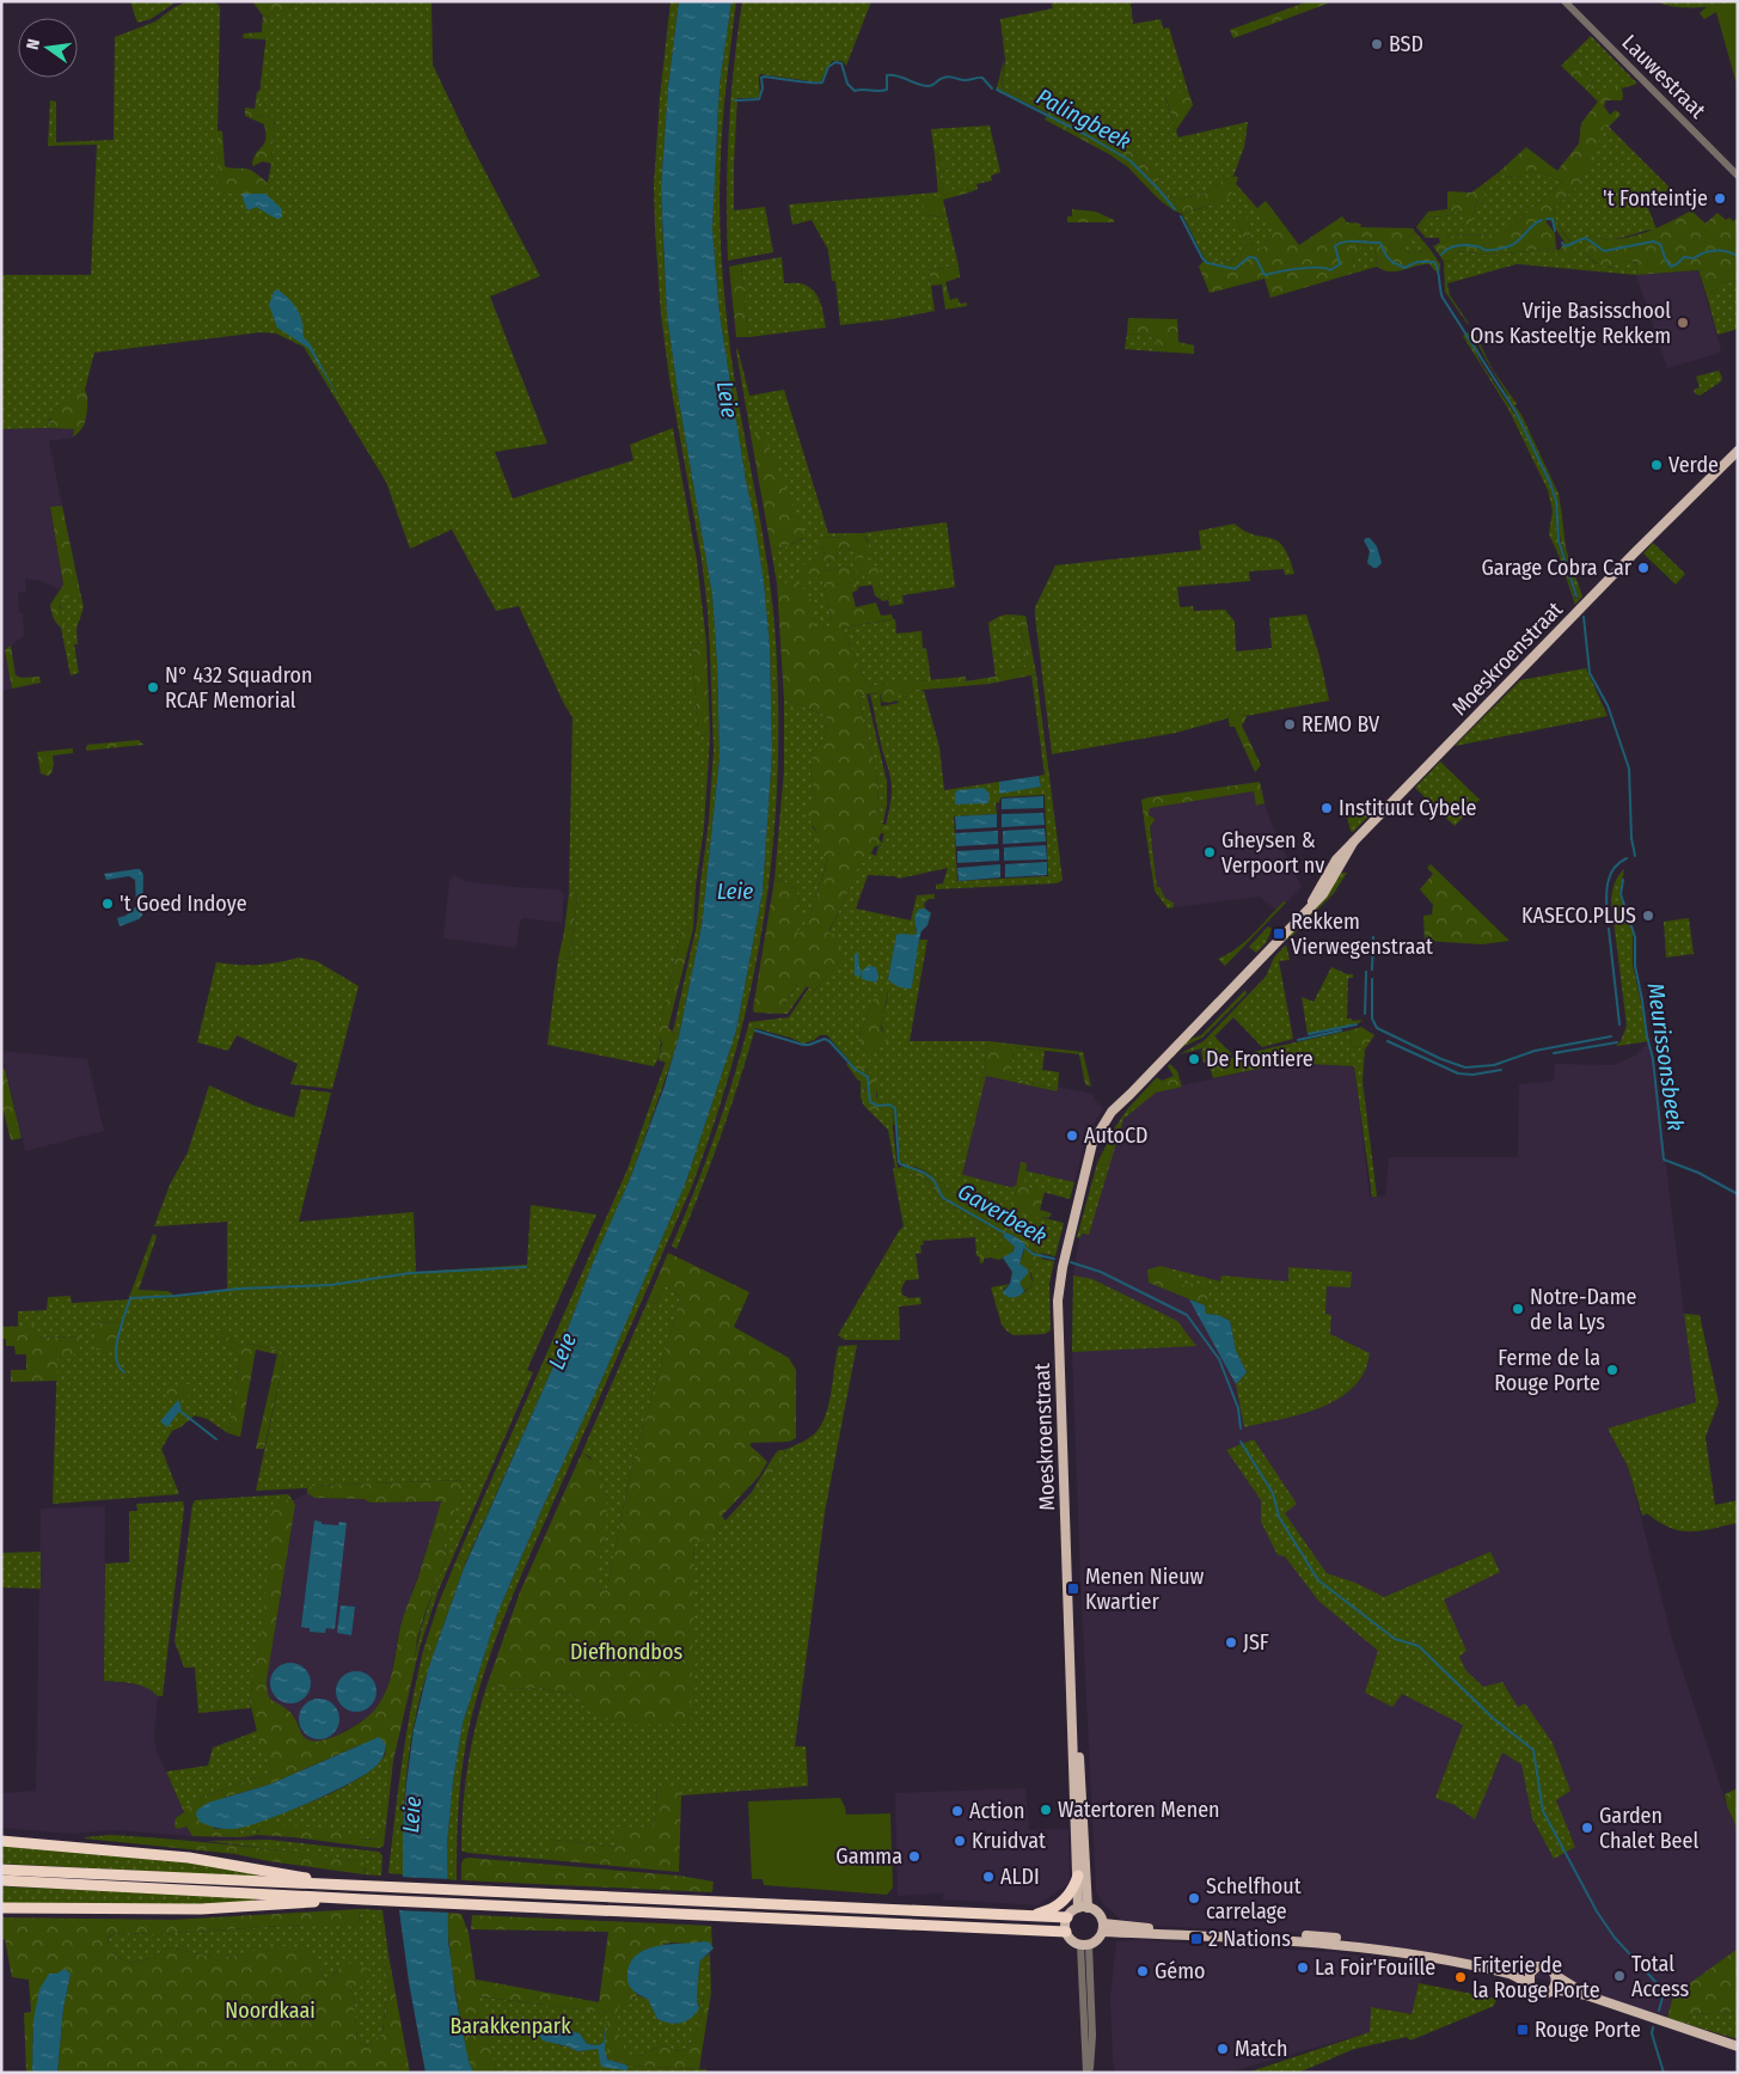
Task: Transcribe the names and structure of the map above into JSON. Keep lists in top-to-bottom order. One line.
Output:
{"streets":{"main road":["Moeskroenstraat"],"street":["Lauwestraat"]},"water":["Palingbeek","Leie","Meurissonsbeek","Gaverbeek"],"parks":["Diefhondbos","Noordkaai","Barakkenpark"],"places":{"other":["BSD","'t Fonteintje","Vrije Basisschool Ons Kasteeltje Rekkem","Verde","Garage Cobra Car","N° 432 Squadron RCAF Memorial","REMO BV","Instituut Cybele","Gheysen & Verpoort nv","'t Goed Indoye","KASECO.PLUS","De Frontiere","AutoCD","Notre-Dame de la Lys","Ferme de la Rouge Porte","JSF","Watertoren Menen","Action","Garden Chalet Beel","Kruidvat","Gamma","ALDI","Schelfhout carrelage","La Foir'Fouille","Gémo","Total Access","Friterie de la Rouge Porte","Match"],"transit":["Rekkem Vierwegenstraat","Menen Nieuw Kwartier","2 Nations","Rouge Porte"]},"north":"left"}
